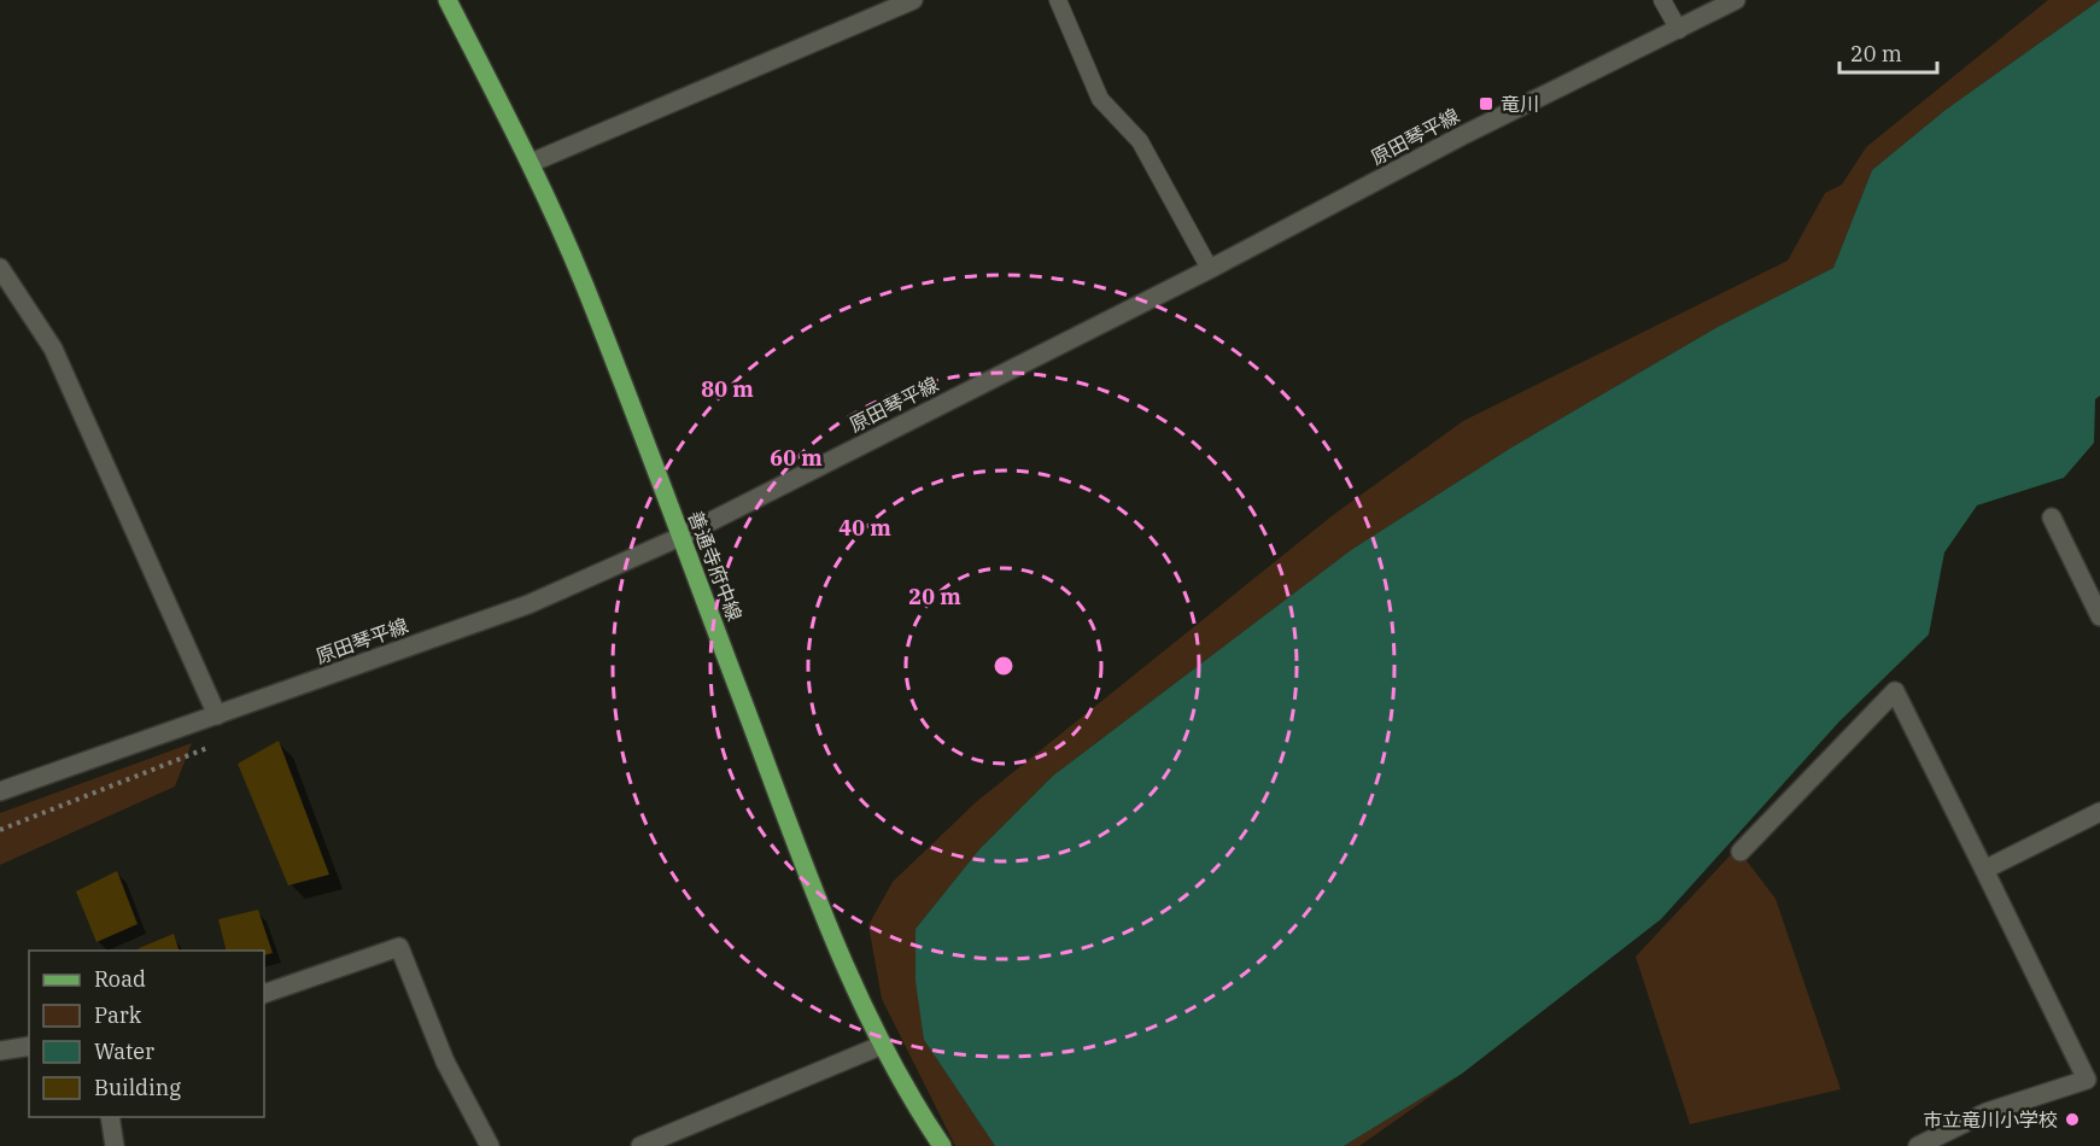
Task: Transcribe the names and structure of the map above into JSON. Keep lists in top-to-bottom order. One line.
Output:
{"streets":{"main road":["善通寺府中線"],"street":["原田琴平線"]},"crossings":[["原田琴平線","善通寺府中線"]],"places":{"transit":["竜川"],"other":["市立竜川小学校"]},"legend":["Road","Park","Water","Building"],"scale_bar":"20 m","rings":["80 m","60 m","40 m","20 m"]}
